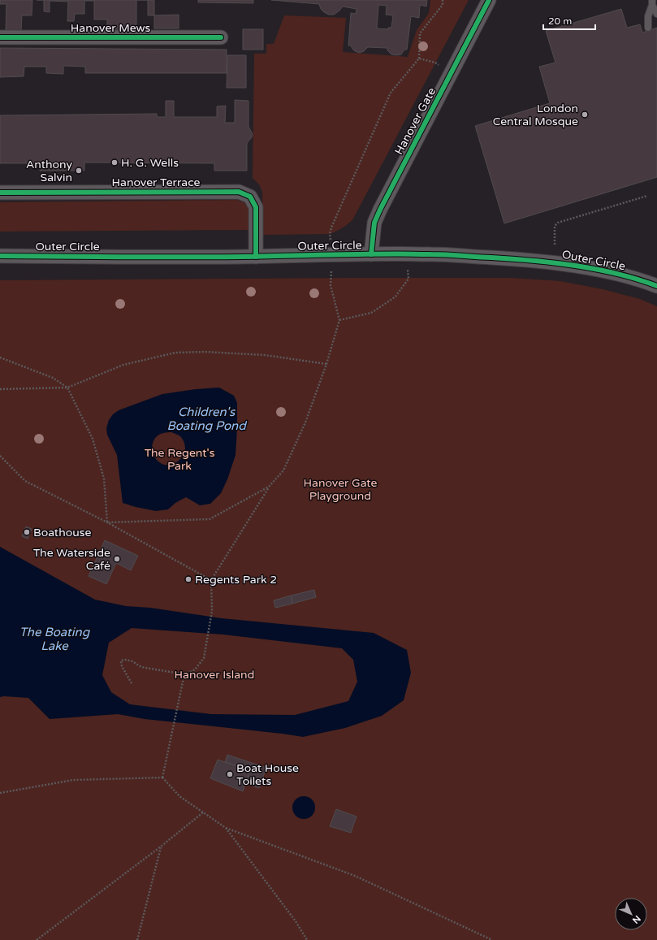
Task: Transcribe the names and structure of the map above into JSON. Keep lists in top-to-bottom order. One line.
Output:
{"streets":{"street":["Hanover Mews","Hanover Gate","Hanover Terrace","Outer Circle"]},"crossings":[["Hanover Gate","Outer Circle"],["Hanover Terrace","Outer Circle"]],"water":["Children's Boating Pond","The Boating Lake"],"parks":["The Regent's Park","Hanover Gate Playground","Hanover Island"],"places":["London Central Mosque","H. G. Wells","Anthony Salvin","Boathouse","The Waterside Café","Regents Park 2","Boat House Toilets"],"scale_bar":"20 m","north":"bottom right"}
